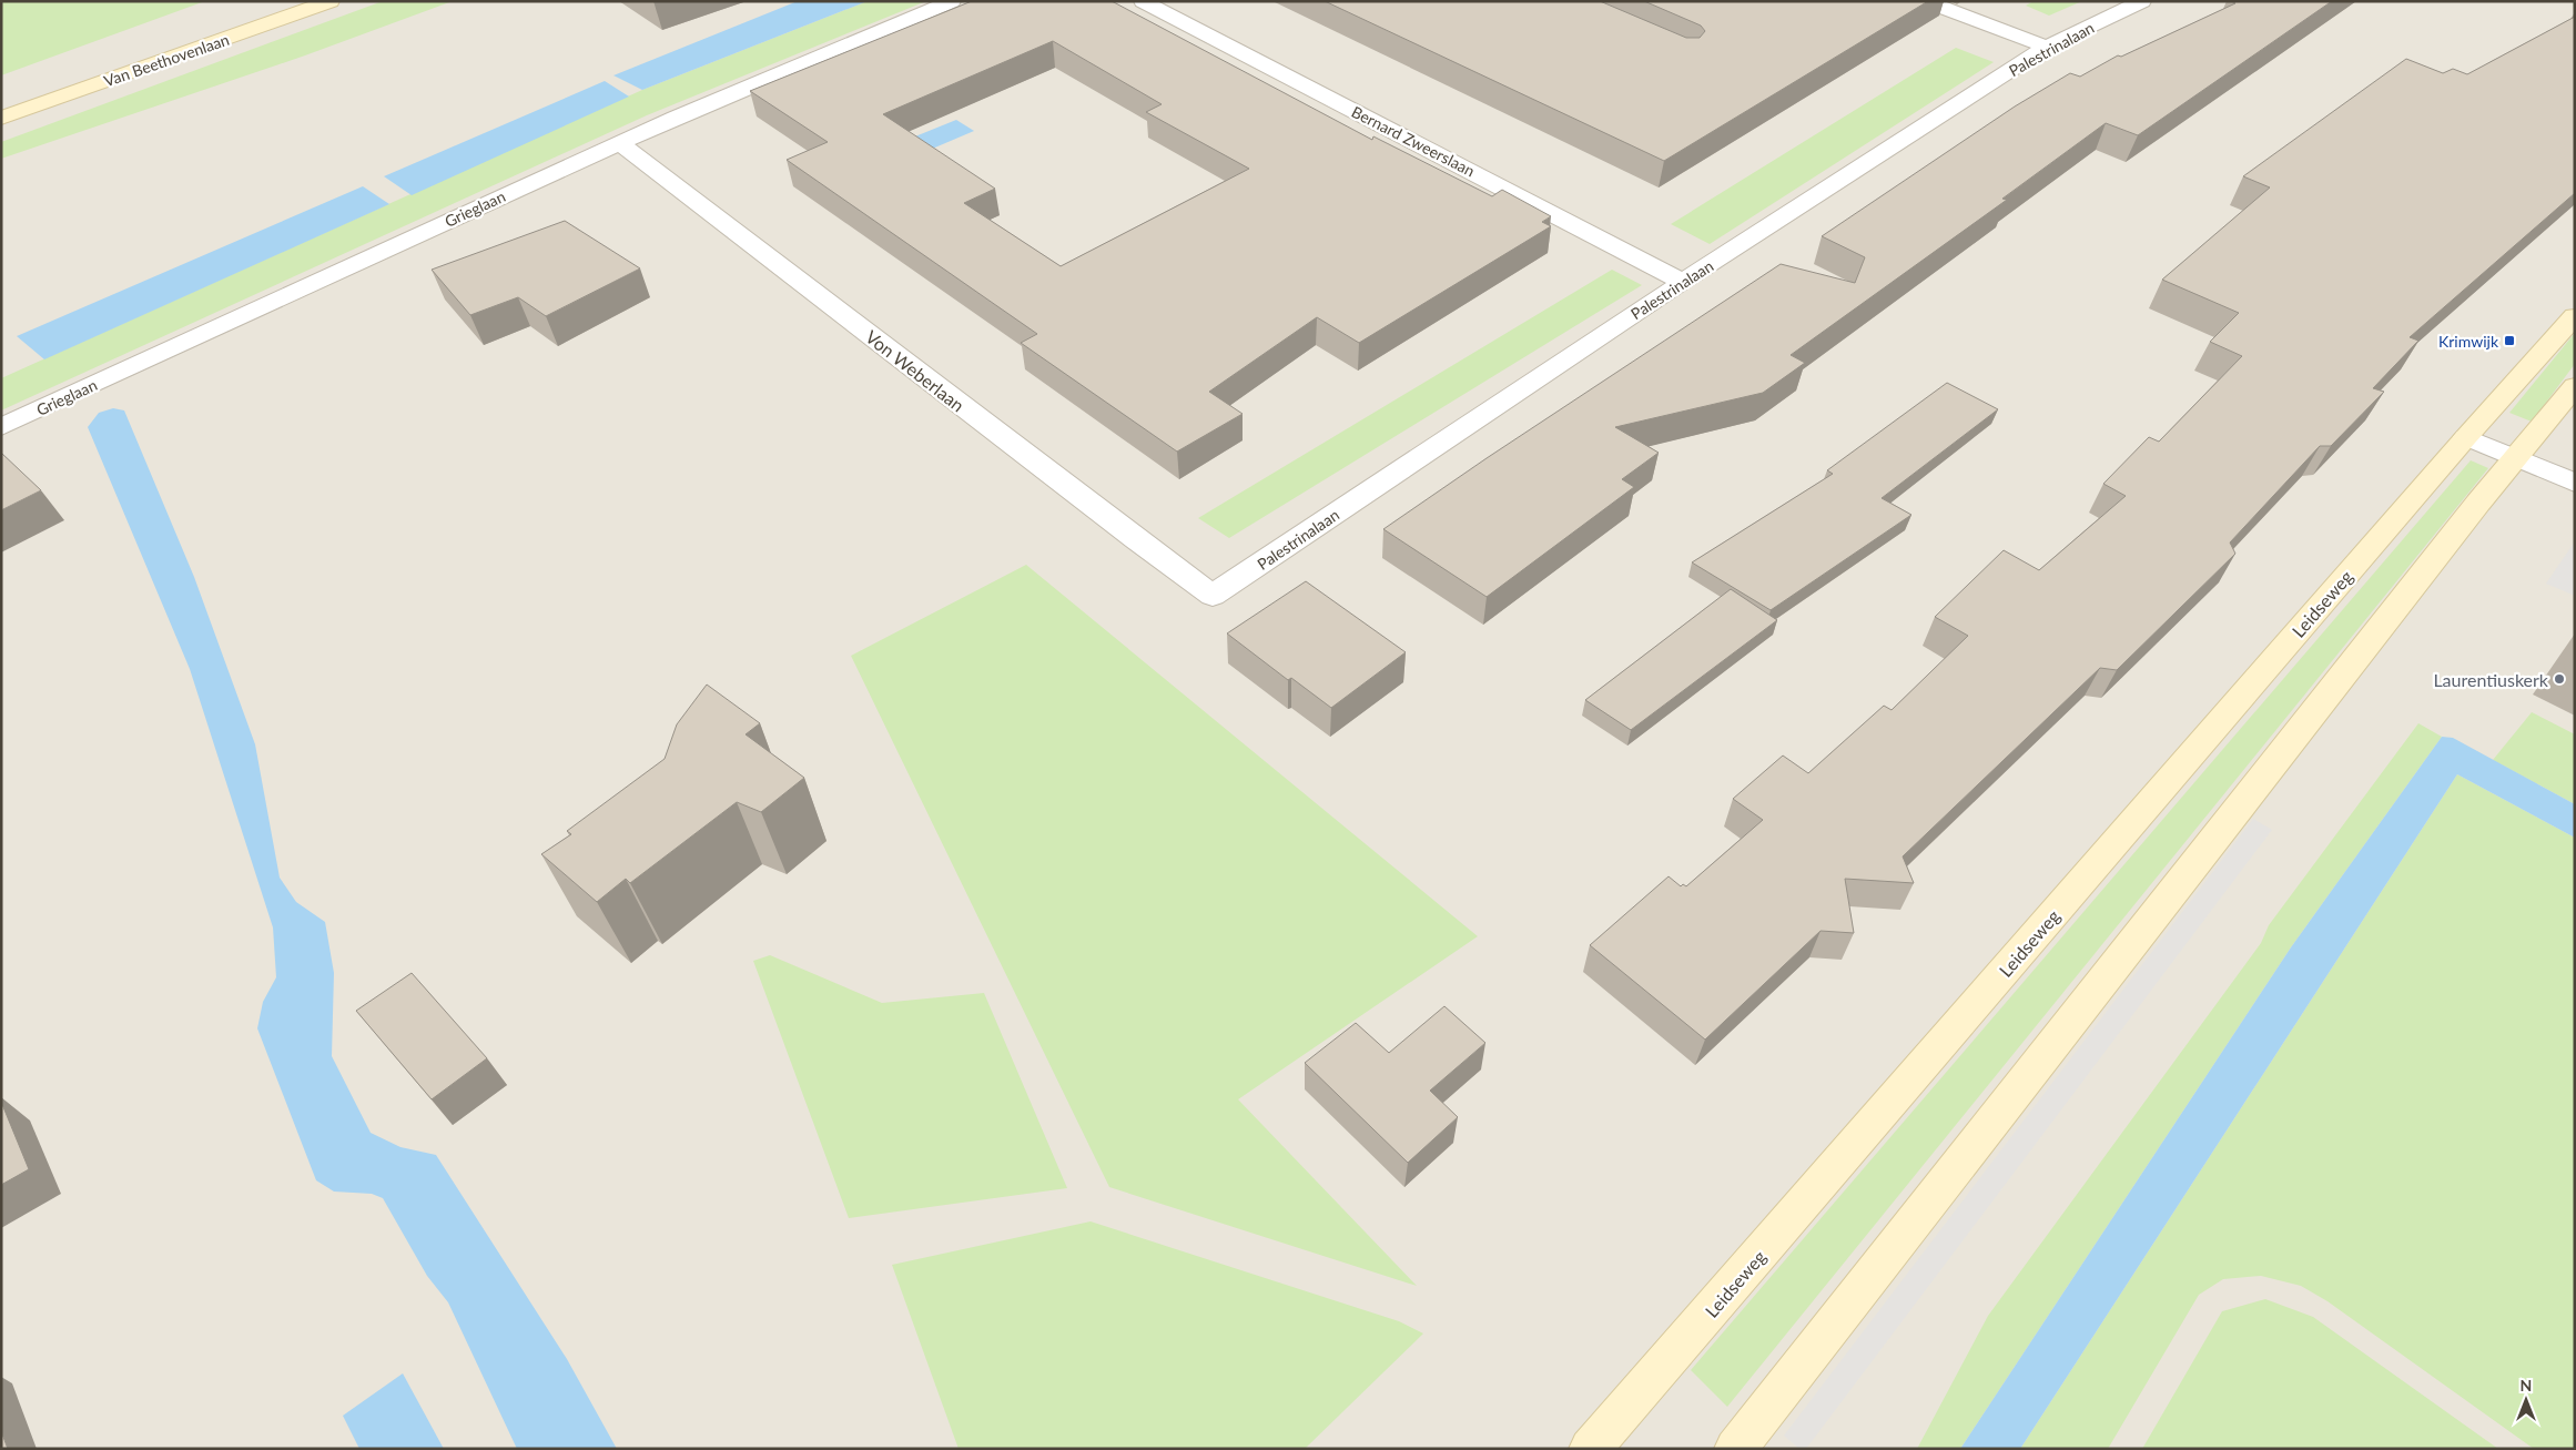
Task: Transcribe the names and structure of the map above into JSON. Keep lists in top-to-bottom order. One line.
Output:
{"streets":{"main road":["Van Beethovenlaan","Leidseweg"],"street":["Palestrinalaan","Bernard Zweerslaan","Grieglaan","Von Weberlaan"]},"crossings":[["Palestrinalaan","Bernard Zweerslaan"],["Palestrinalaan","Von Weberlaan"],["Grieglaan","Von Weberlaan"]],"places":{"transit":["Krimwijk"],"other":["Laurentiuskerk"]},"north":"top"}
